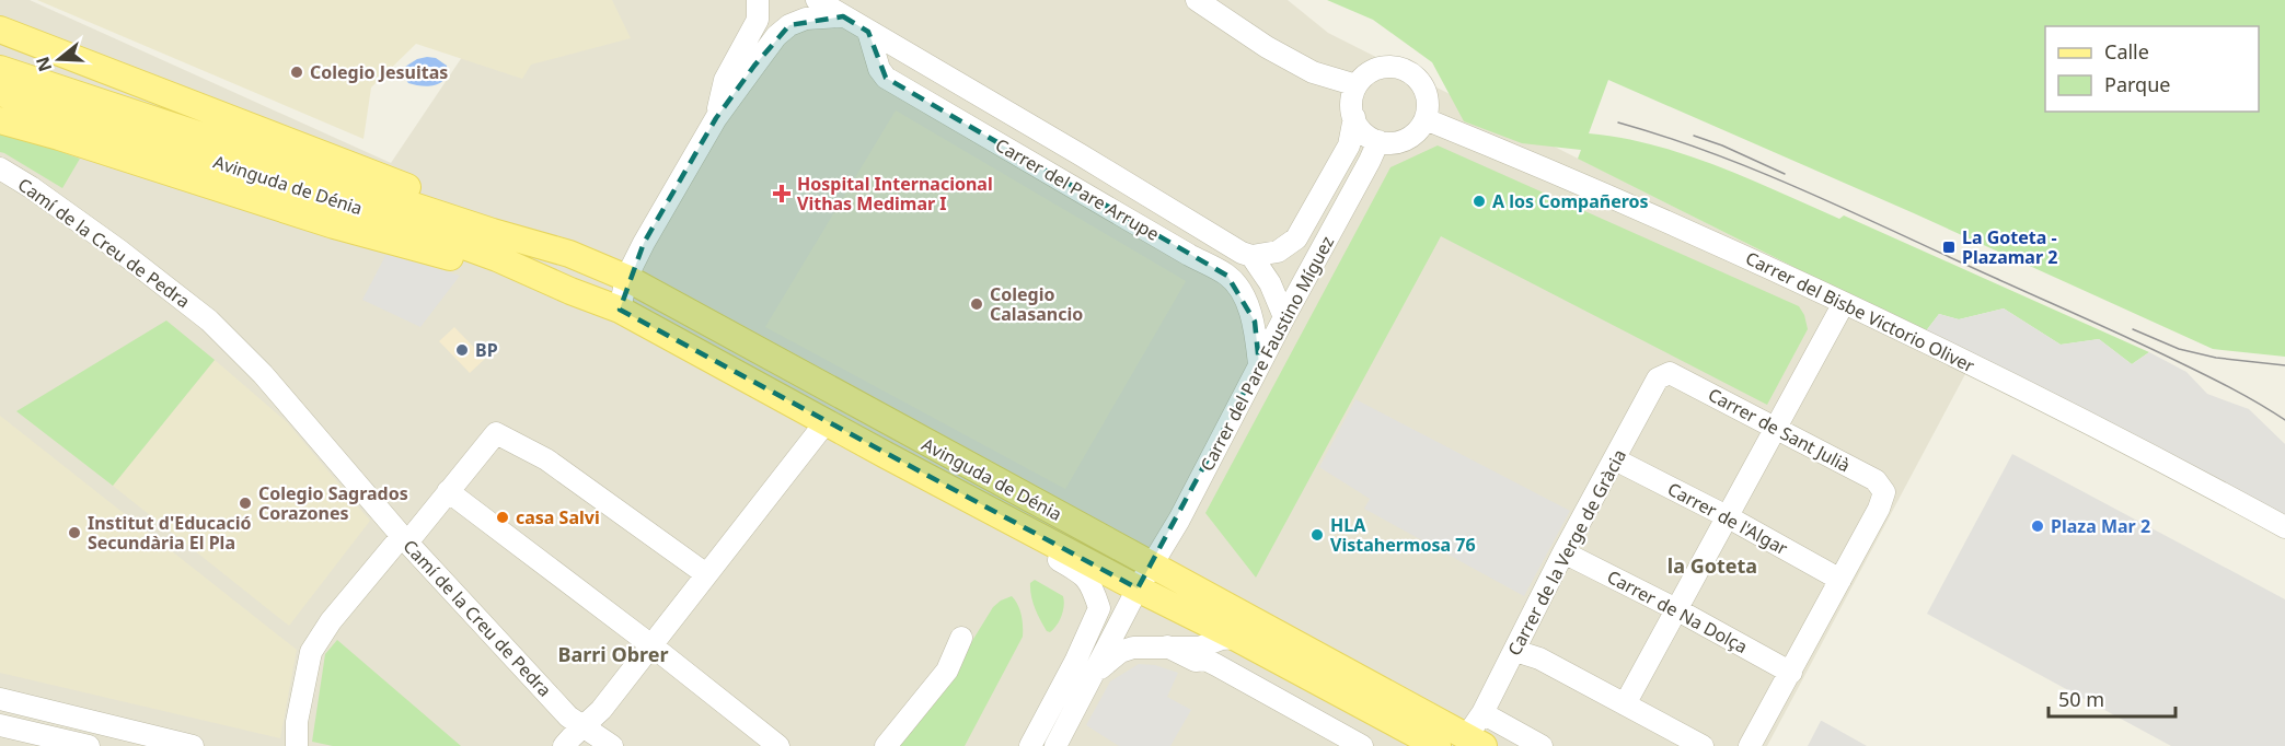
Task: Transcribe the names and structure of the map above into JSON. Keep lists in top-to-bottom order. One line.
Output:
{"streets":{"main road":["Avinguda de Dénia"],"street":["Carrer del Pare Arrupe","Camí de la Creu de Pedra","Carrer del Bisbe Victorio Oliver","Carrer del Pare Faustino Míguez","Carrer de Sant Julià","Carrer de l'Algar","Carrer de la Verge de Gràcia","Carrer de Na Dolça"]},"crossings":[["Avinguda de Dénia","Carrer del Pare Faustino Míguez"],["Avinguda de Dénia","Carrer de la Verge de Gràcia"],["Carrer del Pare Arrupe","Carrer del Pare Faustino Míguez"],["Carrer del Bisbe Victorio Oliver","Carrer del Pare Faustino Míguez"],["Carrer de Sant Julià","Carrer de l'Algar"],["Carrer de Sant Julià","Carrer de la Verge de Gràcia"],["Carrer de l'Algar","Carrer de la Verge de Gràcia"],["Carrer de la Verge de Gràcia","Carrer de Na Dolça"]],"districts":["la Goteta","Barri Obrer"],"places":{"other":["Colegio Jesuitas","A los Compañeros","Colegio Calasancio","BP","Colegio Sagrados Corazones","casa Salvi","Plaza Mar 2","Institut d'Educació Secundària El Pla","HLA Vistahermosa 76"],"health":["Hospital Internacional Vithas Medimar I"],"transit":["La Goteta - Plazamar 2"]},"legend":["Calle","Parque"],"scale_bar":"50 m","north":"left"}
